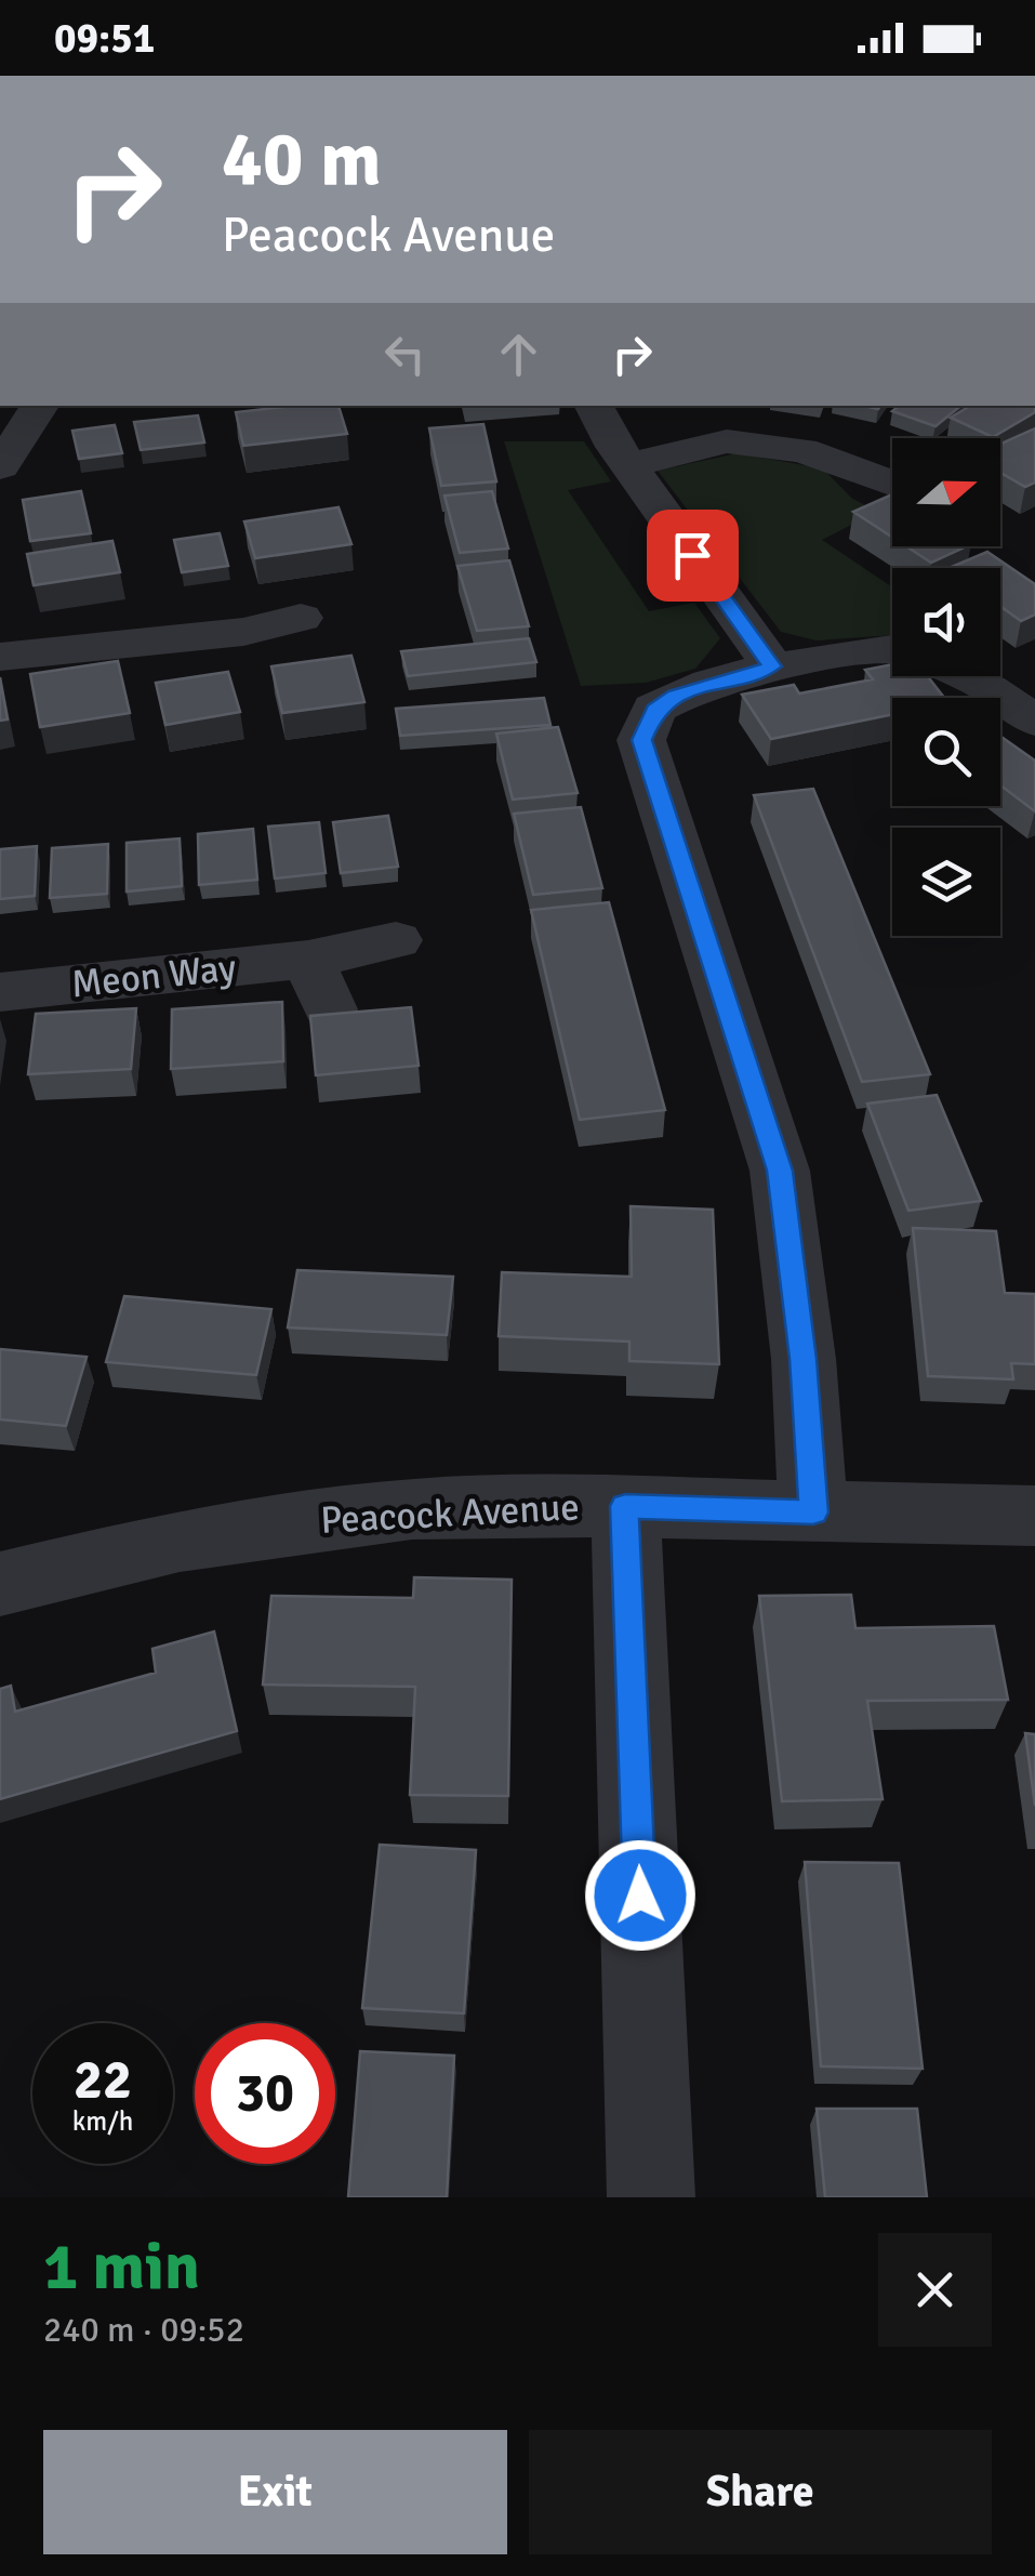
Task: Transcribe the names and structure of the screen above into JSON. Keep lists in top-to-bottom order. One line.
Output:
{"streets":{"street":["Meon Way","Peacock Avenue"]},"north":"right","page":{"status":"09:51","turn":["40 m","Peacock Avenue"],"speed":"22 km/h","limit":"30","heading":["1 min","240 m · 09:52"],"buttons":["Exit","Share"]}}
